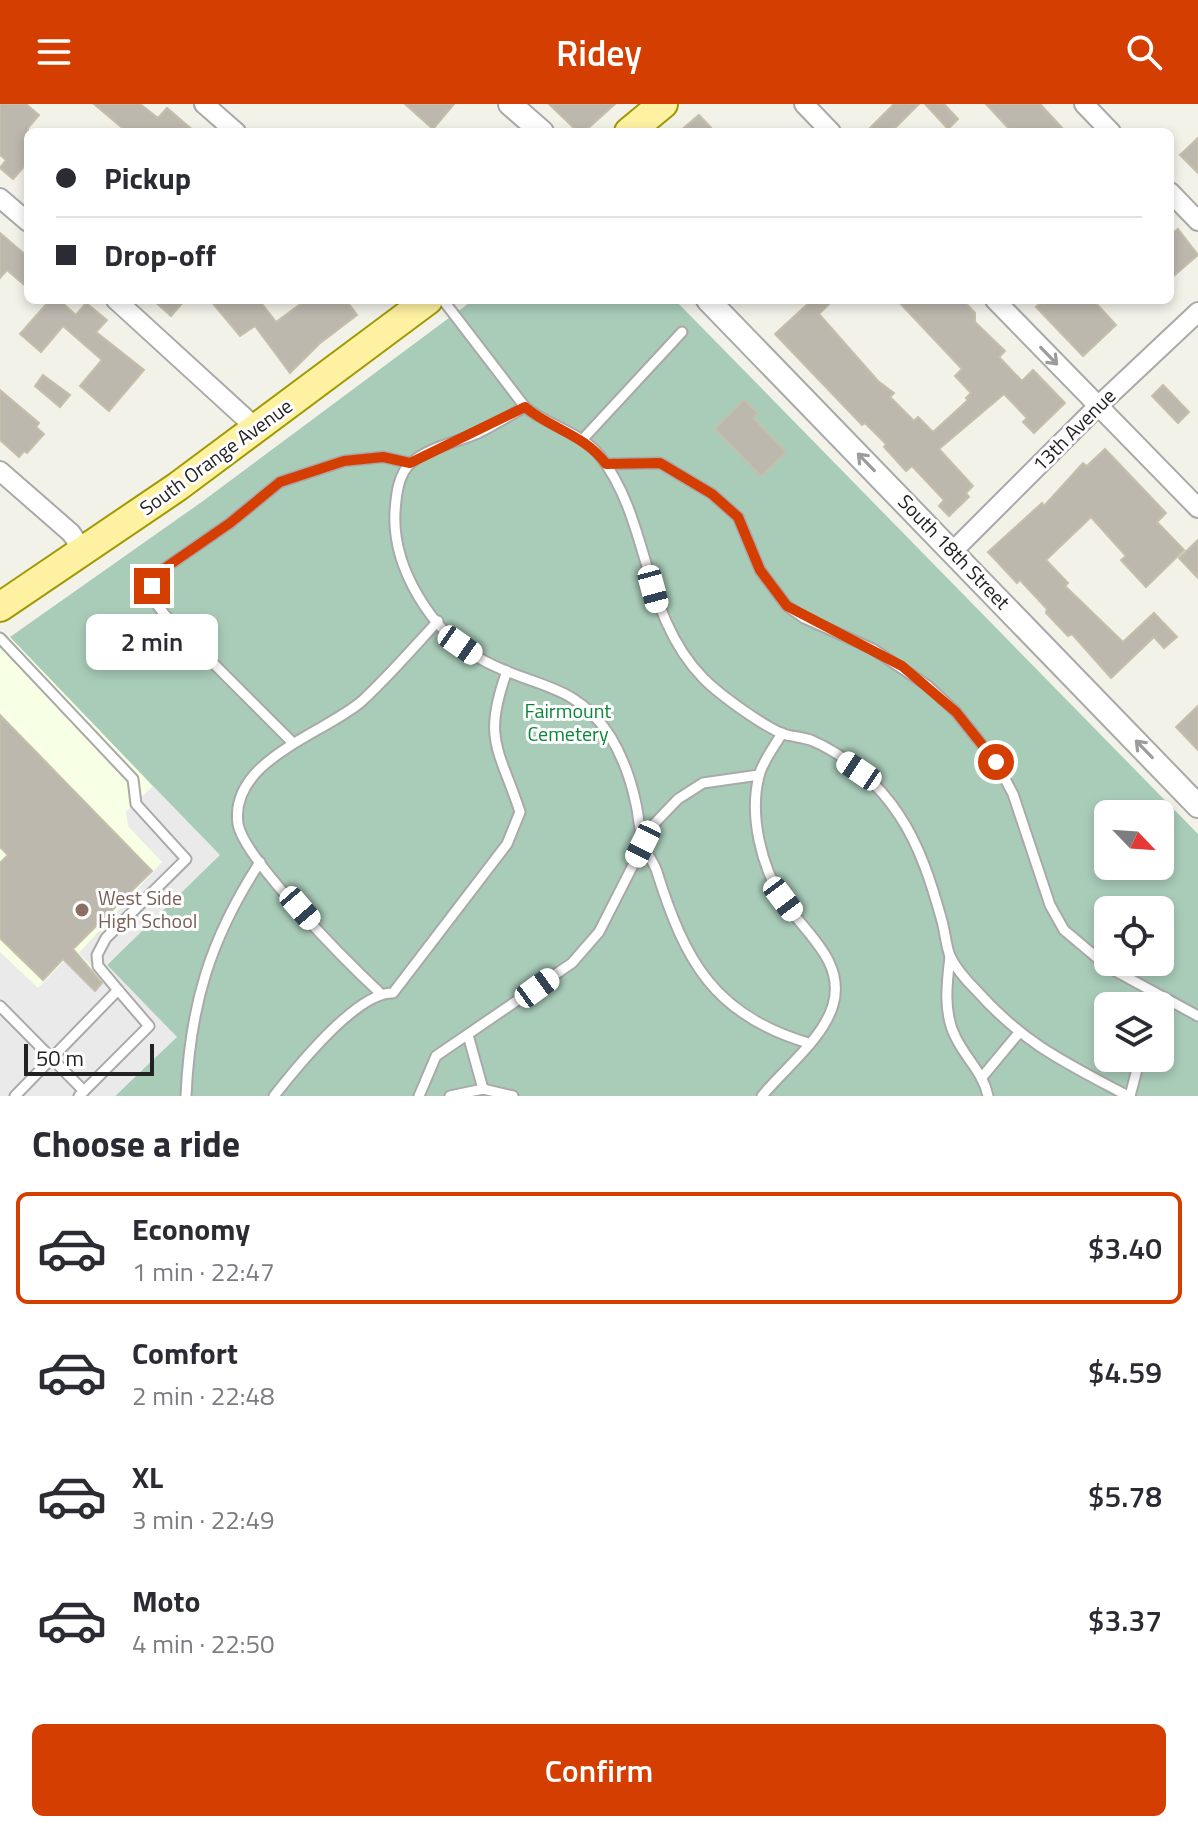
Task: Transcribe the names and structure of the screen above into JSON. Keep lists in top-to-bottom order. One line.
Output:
{"streets":{"main road":["South Orange Avenue"],"street":["13th Avenue","South 18th Street"]},"crossings":[["13th Avenue","South 18th Street"]],"one_way":["South 18th Street"],"parks":["Fairmount Cemetery"],"places":["West Side High School"],"scale_bar":"50 m","north":"bottom right","page":{"header":"Ridey","banner":["Pickup","Drop-off"],"bubble":"2 min","scale":"50 m","heading":"Choose a ride","list":[{"name":"Economy","note":"1 min · 22:47","value":"$3.40"},{"name":"Comfort","note":"2 min · 22:48","value":"$4.59"},{"name":"XL","note":"3 min · 22:49","value":"$5.78"},{"name":"Moto","note":"4 min · 22:50","value":"$3.37"}],"buttons":"Confirm"}}
